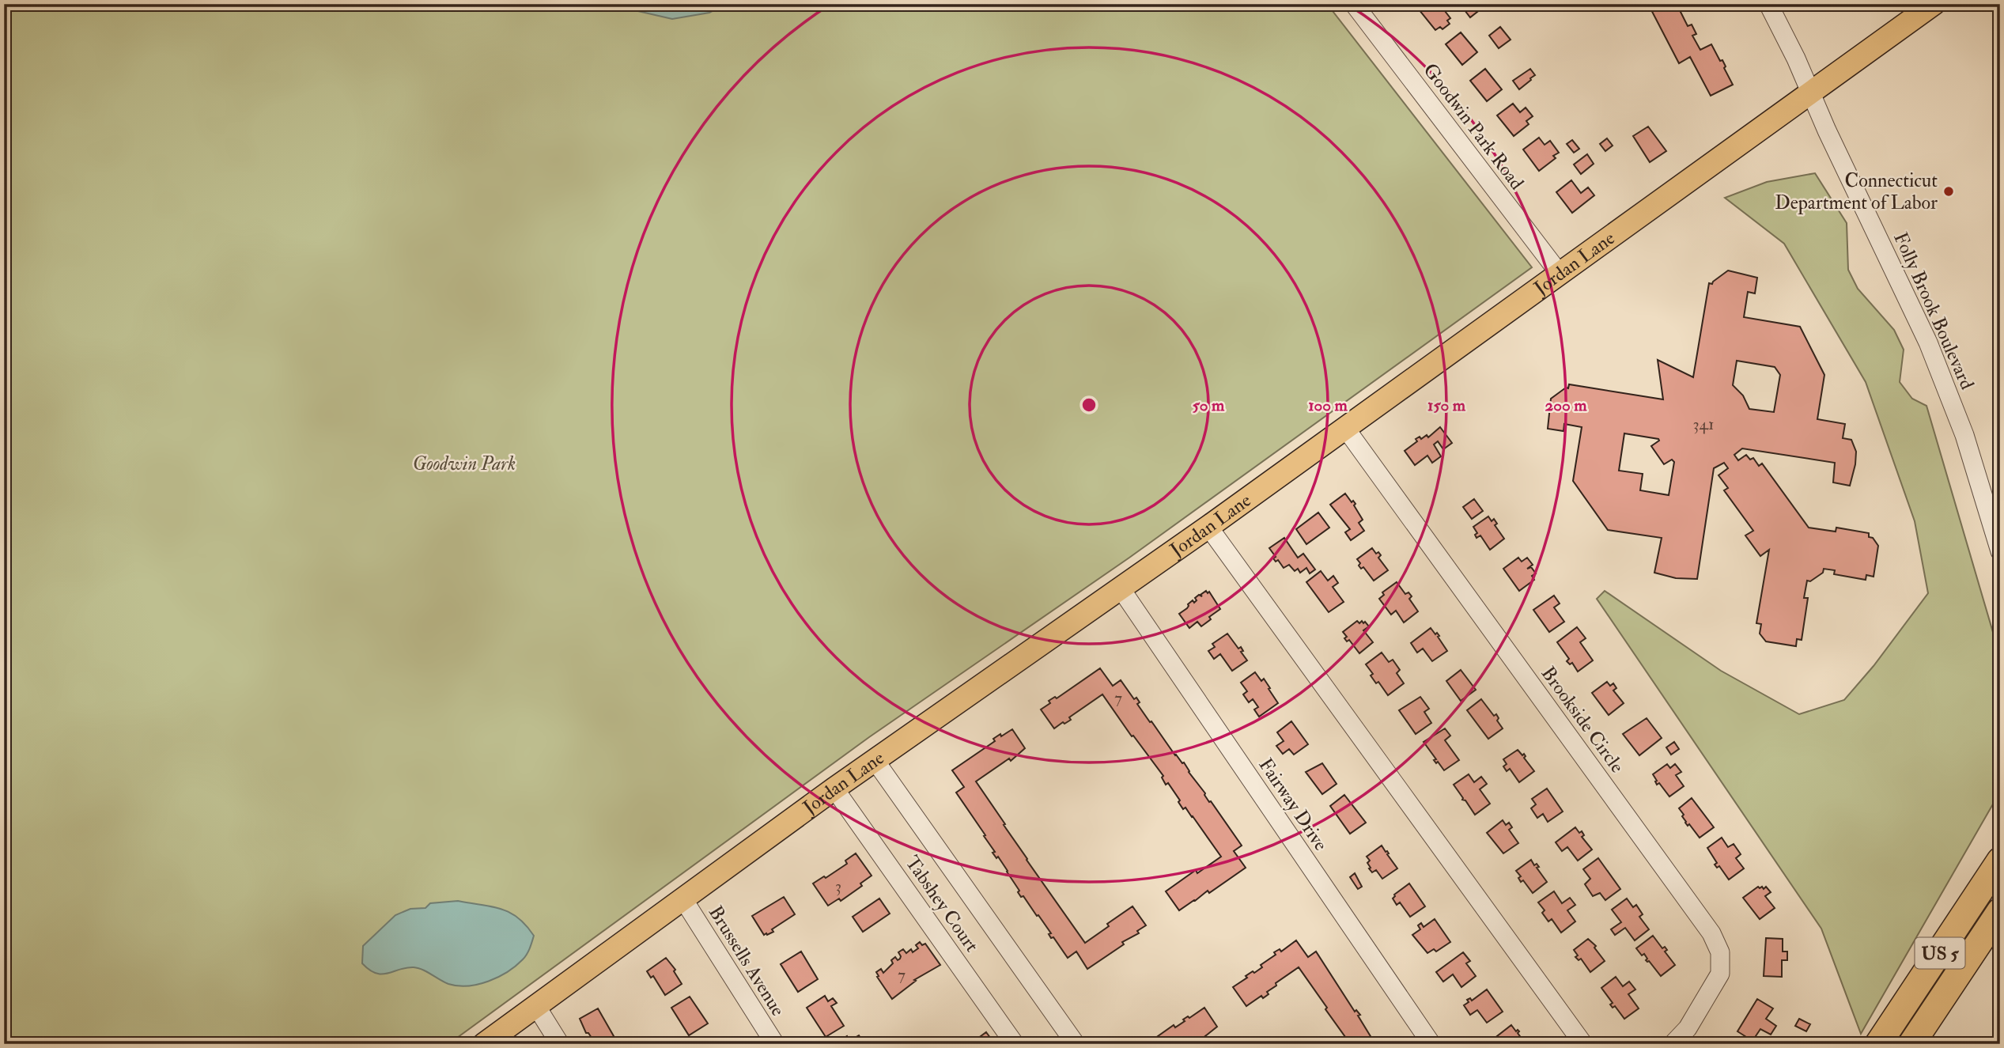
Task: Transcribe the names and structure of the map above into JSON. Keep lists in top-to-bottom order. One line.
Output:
{"streets":{"highway":["US 5"],"main road":["Jordan Lane"],"street":["Goodwin Park Road","Folly Brook Boulevard","Brookside Circle","Fairway Drive","Tabshey Court","Brussells Avenue"]},"crossings":[["Goodwin Park Road","Jordan Lane"],["Jordan Lane","Folly Brook Boulevard"],["Jordan Lane","Brookside Circle"],["Jordan Lane","Fairway Drive"],["Jordan Lane","Tabshey Court"],["Jordan Lane","Brussells Avenue"]],"parks":["Goodwin Park"],"places":["Connecticut Department of Labor"],"house_numbers":["341","7","3","7"],"rings":["50 m","100 m","150 m","200 m"]}
